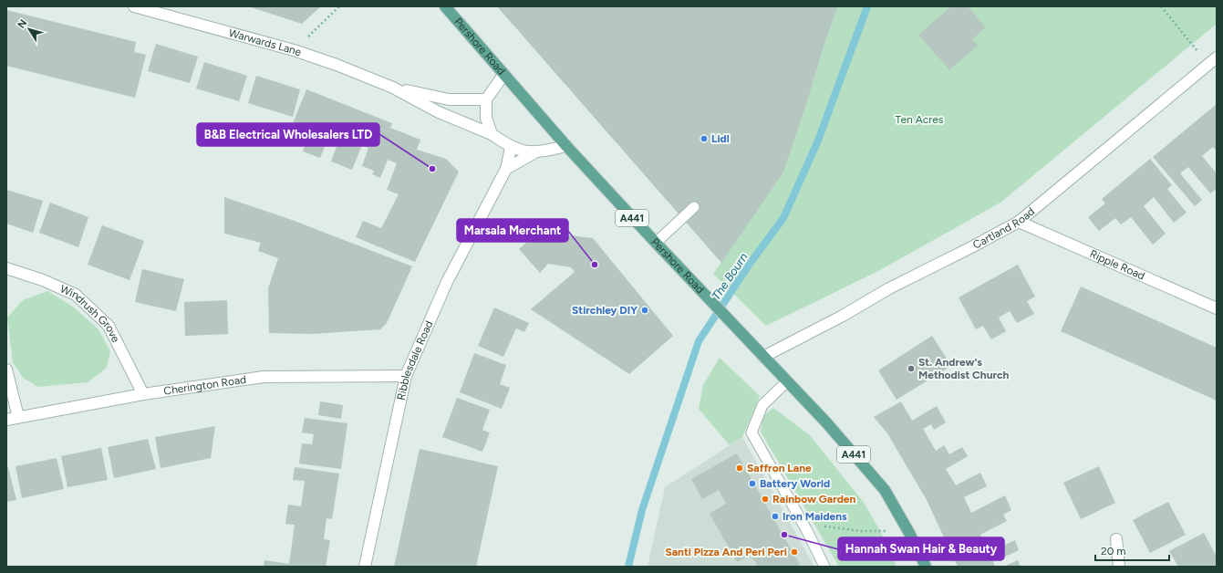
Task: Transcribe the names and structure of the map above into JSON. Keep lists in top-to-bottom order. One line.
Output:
{"streets":{"main road":["Pershore Road","A441"],"street":["Warwards Lane","Cartland Road","Ripple Road","Windrush Grove","Ribblesdale Road","Cherington Road"]},"crossings":[["Warwards Lane","Ribblesdale Road"],["Pershore Road","Cartland Road"],["Cartland Road","Ripple Road"],["Windrush Grove","Cherington Road"],["Ribblesdale Road","Cherington Road"]],"water":["The Bourn"],"parks":["Ten Acres"],"places":["Lidl","B&B Electrical Wholesalers LTD","Marsala Merchant","Stirchley DIY","St. Andrew's Methodist Church","Saffron Lane","Battery World","Rainbow Garden","Iron Maidens","Hannah Swan Hair & Beauty","Santi Pizza And Peri Peri"],"scale_bar":"20 m","north":"top left"}
